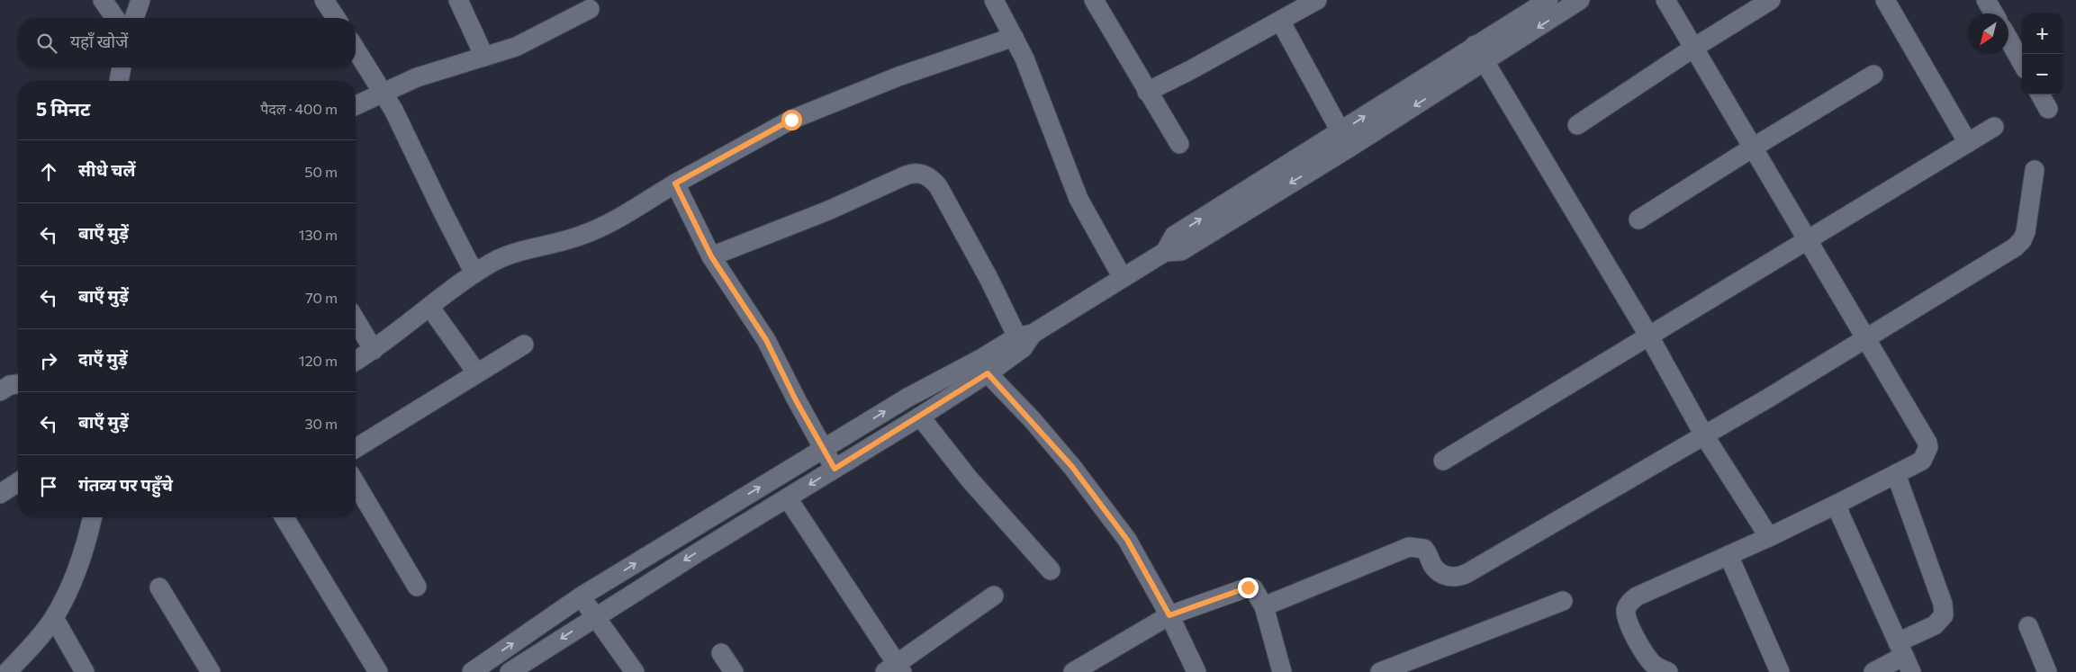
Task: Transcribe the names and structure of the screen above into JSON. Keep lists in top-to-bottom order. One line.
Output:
{"north":"bottom left","page":{"map_buttons":["+","−"],"search":"यहाँ खोजें","heading":["5 मिनट","पैदल · 400 m"],"list":[["सीधे चलें","50 m"],["बाएँ मुड़ें","130 m"],["बाएँ मुड़ें","70 m"],["दाएँ मुड़ें","120 m"],["बाएँ मुड़ें","30 m"],"गंतव्य पर पहुँचे"]}}
